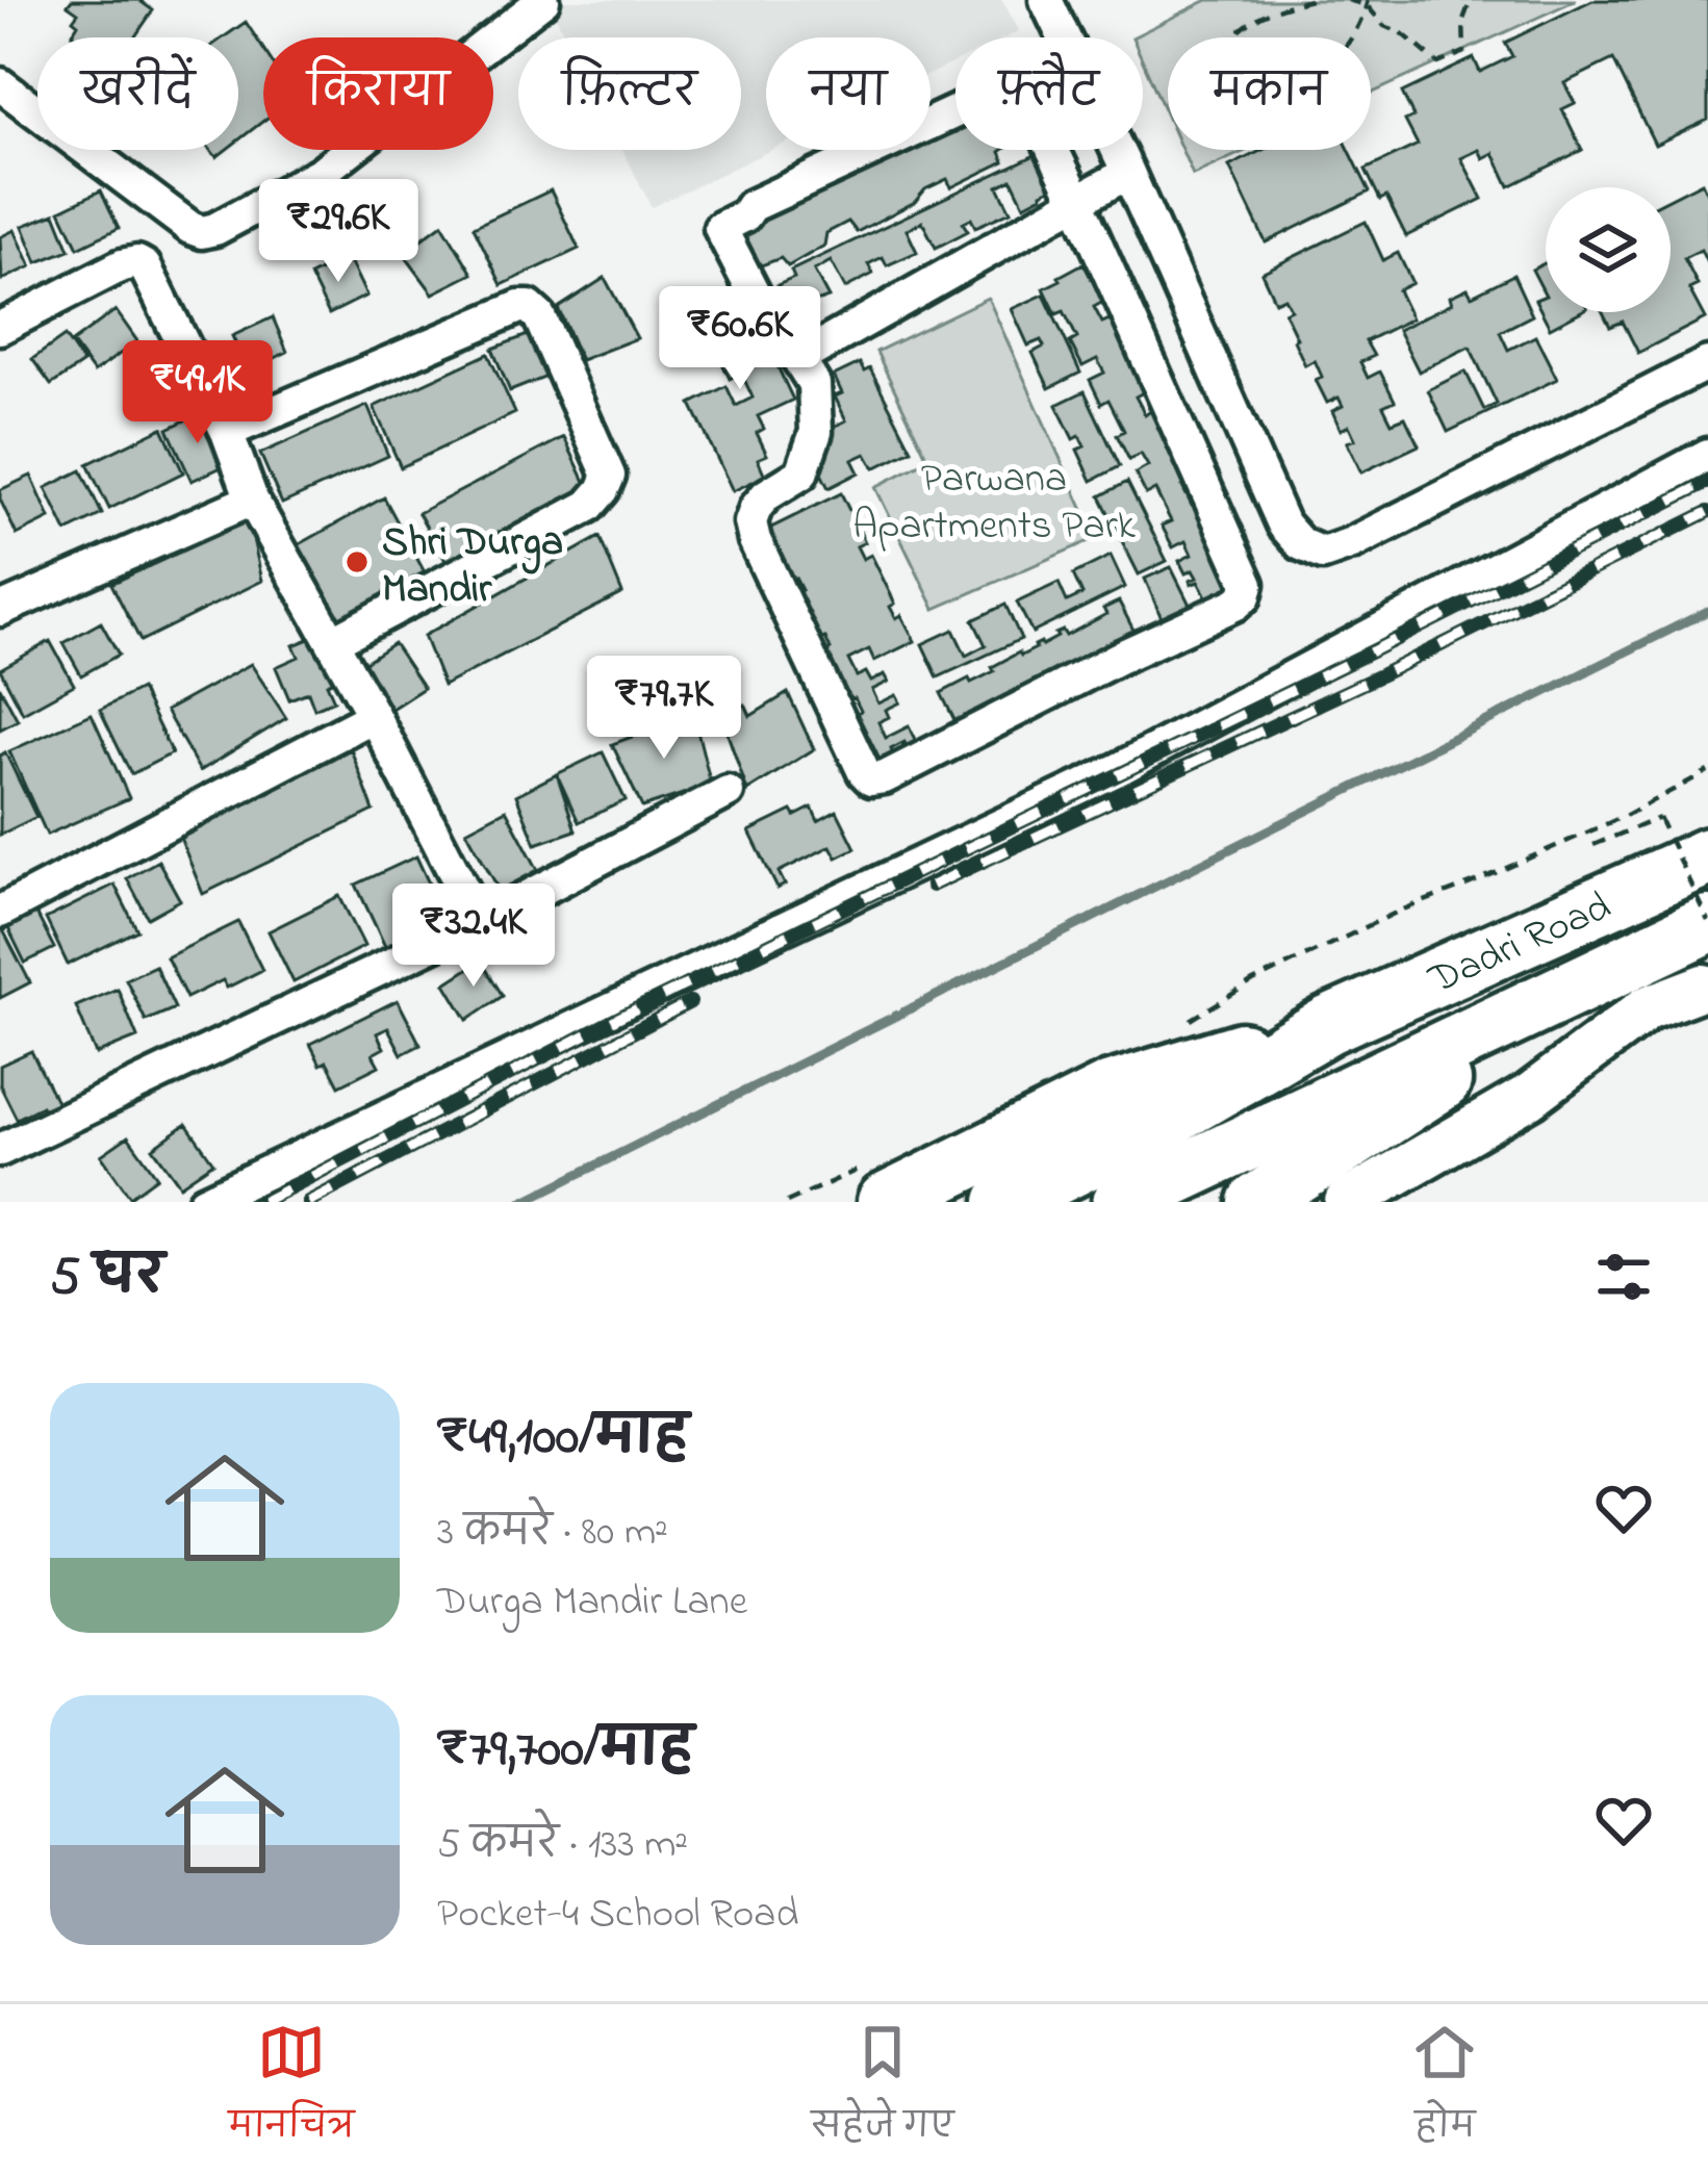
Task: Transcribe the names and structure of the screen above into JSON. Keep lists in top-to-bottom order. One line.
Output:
{"streets":{"highway":["Dadri Road"]},"parks":["Parwana Apartments Park"],"places":["Shri Durga Mandir"],"page":{"chip":["खरीदें","किराया","फ़िल्टर","नया","फ़्लैट","मकान"],"price":["₹29.6K","₹60.6K","₹49.1K","₹79.7K","₹32.4K"],"heading":"5 घर","list":[{"name":"₹49,100/माह","note":"3 कमरे · 80 m² · Durga Mandir Lane"},{"name":"₹79,700/माह","note":"5 कमरे · 133 m² · Pocket-4 School Road"}],"tabs":["मानचित्र","सहेजे गए","होम"]}}
